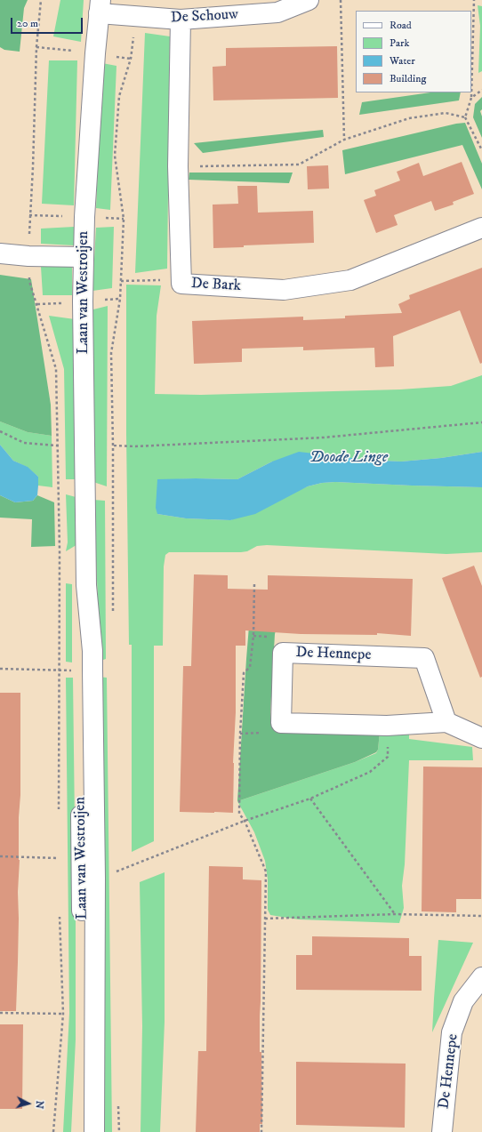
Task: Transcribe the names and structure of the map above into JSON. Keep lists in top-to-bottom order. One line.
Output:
{"streets":{"street":["De Schouw","De Bark","Laan van Westroijen","De Hennepe"]},"crossings":[["De Schouw","De Bark"],["De Schouw","Laan van Westroijen"]],"water":["Doode Linge"],"legend":["Road","Park","Water","Building"],"scale_bar":"20 m","north":"right"}
